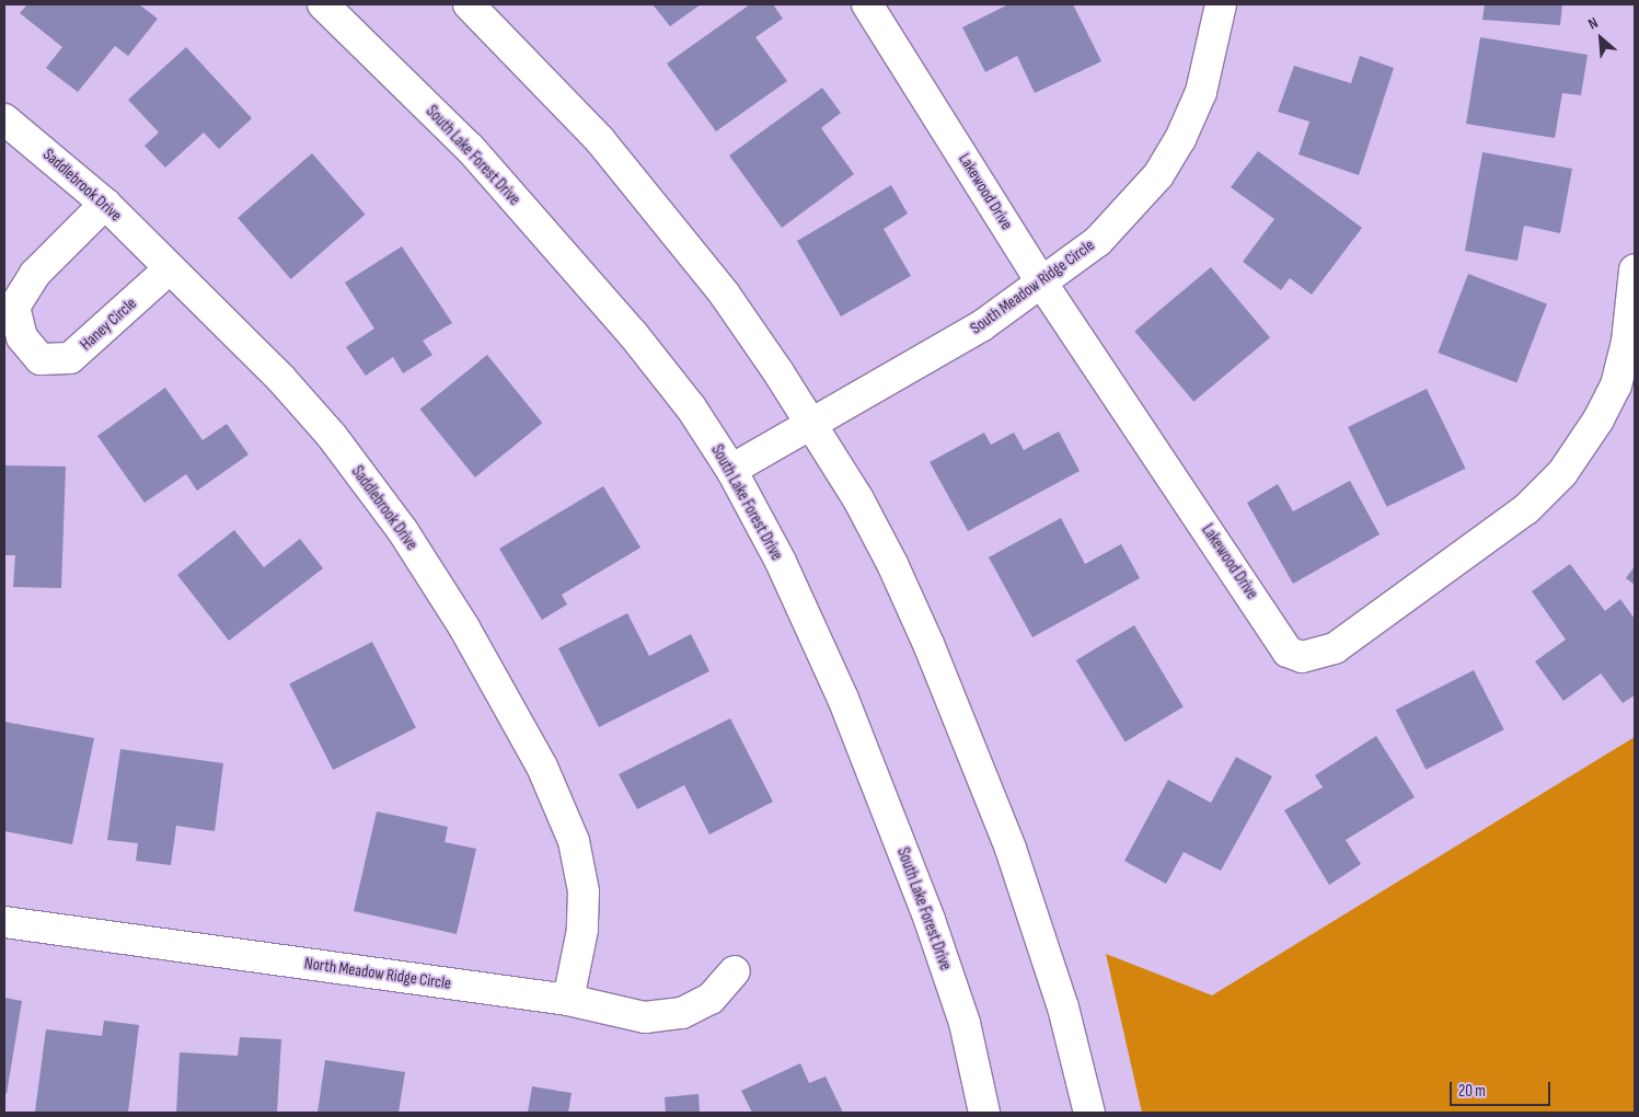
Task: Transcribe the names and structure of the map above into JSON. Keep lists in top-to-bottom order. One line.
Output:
{"streets":{"street":["South Lake Forest Drive","Saddlebrook Drive","Lakewood Drive","South Meadow Ridge Circle","Haney Circle","North Meadow Ridge Circle"]},"crossings":[["South Lake Forest Drive","South Meadow Ridge Circle"],["Saddlebrook Drive","Haney Circle"],["Saddlebrook Drive","North Meadow Ridge Circle"],["Lakewood Drive","South Meadow Ridge Circle"]],"scale_bar":"20 m","north":"top left"}
